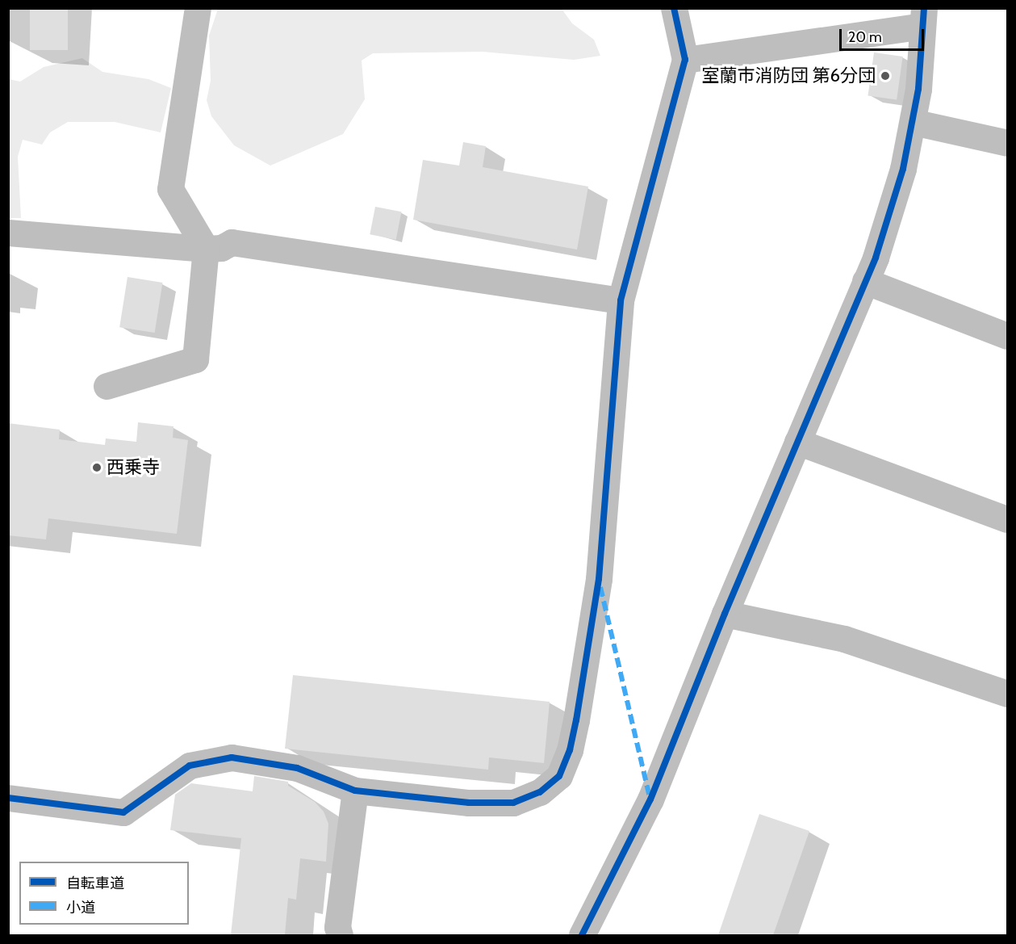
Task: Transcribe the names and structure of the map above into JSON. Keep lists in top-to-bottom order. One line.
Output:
{"places":["室蘭市消防団 第6分団","西乗寺"],"legend":["自転車道","小道"],"scale_bar":"20 m"}
